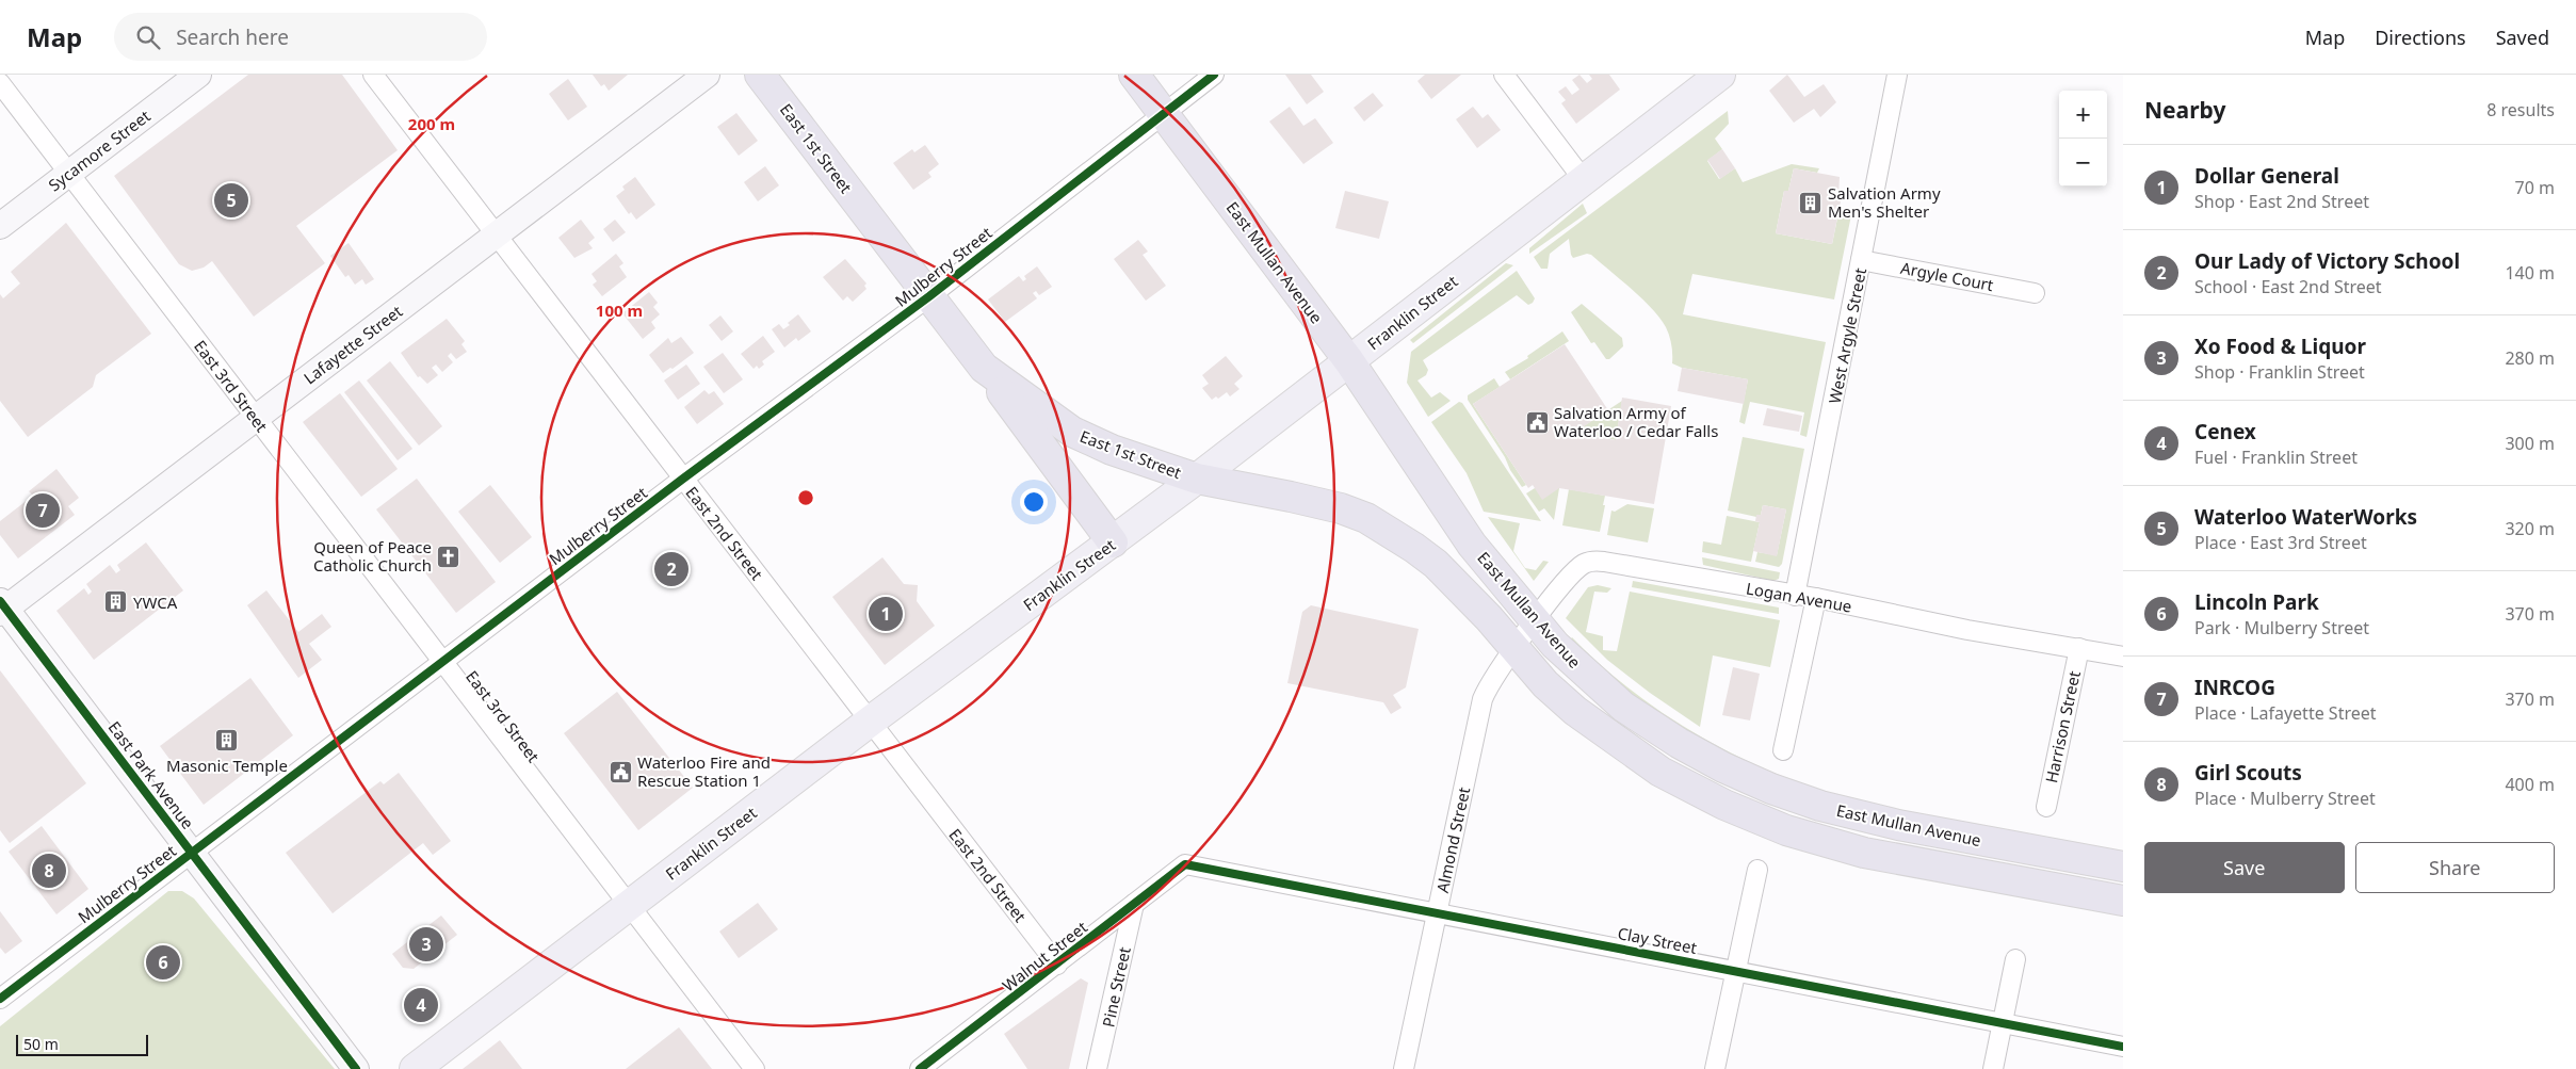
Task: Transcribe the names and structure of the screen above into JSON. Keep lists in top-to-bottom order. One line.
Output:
{"streets":{"highway":["East 1st Street","East Mullan Avenue"],"main road":["Franklin Street"],"street":["Sycamore Street","Mulberry Street","Argyle Court","West Argyle Street","Lafayette Street","East 3rd Street","East 2nd Street","Logan Avenue","Harrison Street","East Park Avenue","Almond Street","Clay Street","Walnut Street","Pine Street"]},"crossings":[["East 1st Street","East Mullan Avenue"],["East 1st Street","Mulberry Street"],["East 1st Street","Franklin Street"],["East 1st Street","Logan Avenue"],["East 1st Street","Almond Street"],["Sycamore Street","East 3rd Street"],["East Mullan Avenue","Mulberry Street"],["East Mullan Avenue","Franklin Street"],["East Mullan Avenue","Logan Avenue"],["East Mullan Avenue","Almond Street"],["Mulberry Street","East 3rd Street"],["Mulberry Street","East 2nd Street"],["Mulberry Street","East Park Avenue"],["Argyle Court","West Argyle Street"],["Franklin Street","East 3rd Street"],["Franklin Street","East 2nd Street"],["West Argyle Street","Logan Avenue"],["Lafayette Street","East 3rd Street"],["Lafayette Street","East 2nd Street"],["Lafayette Street","East Park Avenue"],["East 2nd Street","Walnut Street"],["Logan Avenue","Harrison Street"],["Logan Avenue","Almond Street"],["Almond Street","Clay Street"],["Clay Street","Walnut Street"],["Walnut Street","Pine Street"]],"places":{"building":["Salvation Army Men's Shelter","YWCA","Masonic Temple"],"public building":["Salvation Army of Waterloo / Cedar Falls","Waterloo Fire and Rescue Station 1"],"church":["Queen of Peace Catholic Church"]},"scale_bar":"50 m","page":{"header":"Map","search":"Search here","nav":["Map","Directions","Saved"],"heading":["Nearby","8 results"],"map_buttons":["+","−"],"list":[{"mark":"1","name":"Dollar General","note":"Shop · East 2nd Street","value":"70 m"},{"mark":"2","name":"Our Lady of Victory School","note":"School · East 2nd Street","value":"140 m"},{"mark":"3","name":"Xo Food & Liquor","note":"Shop · Franklin Street","value":"280 m"},{"mark":"4","name":"Cenex","note":"Fuel · Franklin Street","value":"300 m"},{"mark":"5","name":"Waterloo WaterWorks","note":"Place · East 3rd Street","value":"320 m"},{"mark":"6","name":"Lincoln Park","note":"Park · Mulberry Street","value":"370 m"},{"mark":"7","name":"INRCOG","note":"Place · Lafayette Street","value":"370 m"},{"mark":"8","name":"Girl Scouts","note":"Place · Mulberry Street","value":"400 m"}],"pins":["5","7","2","1","8","3","6","4"],"buttons":["Save","Share"],"scale":"50 m"},"rings":["200 m","100 m"]}
